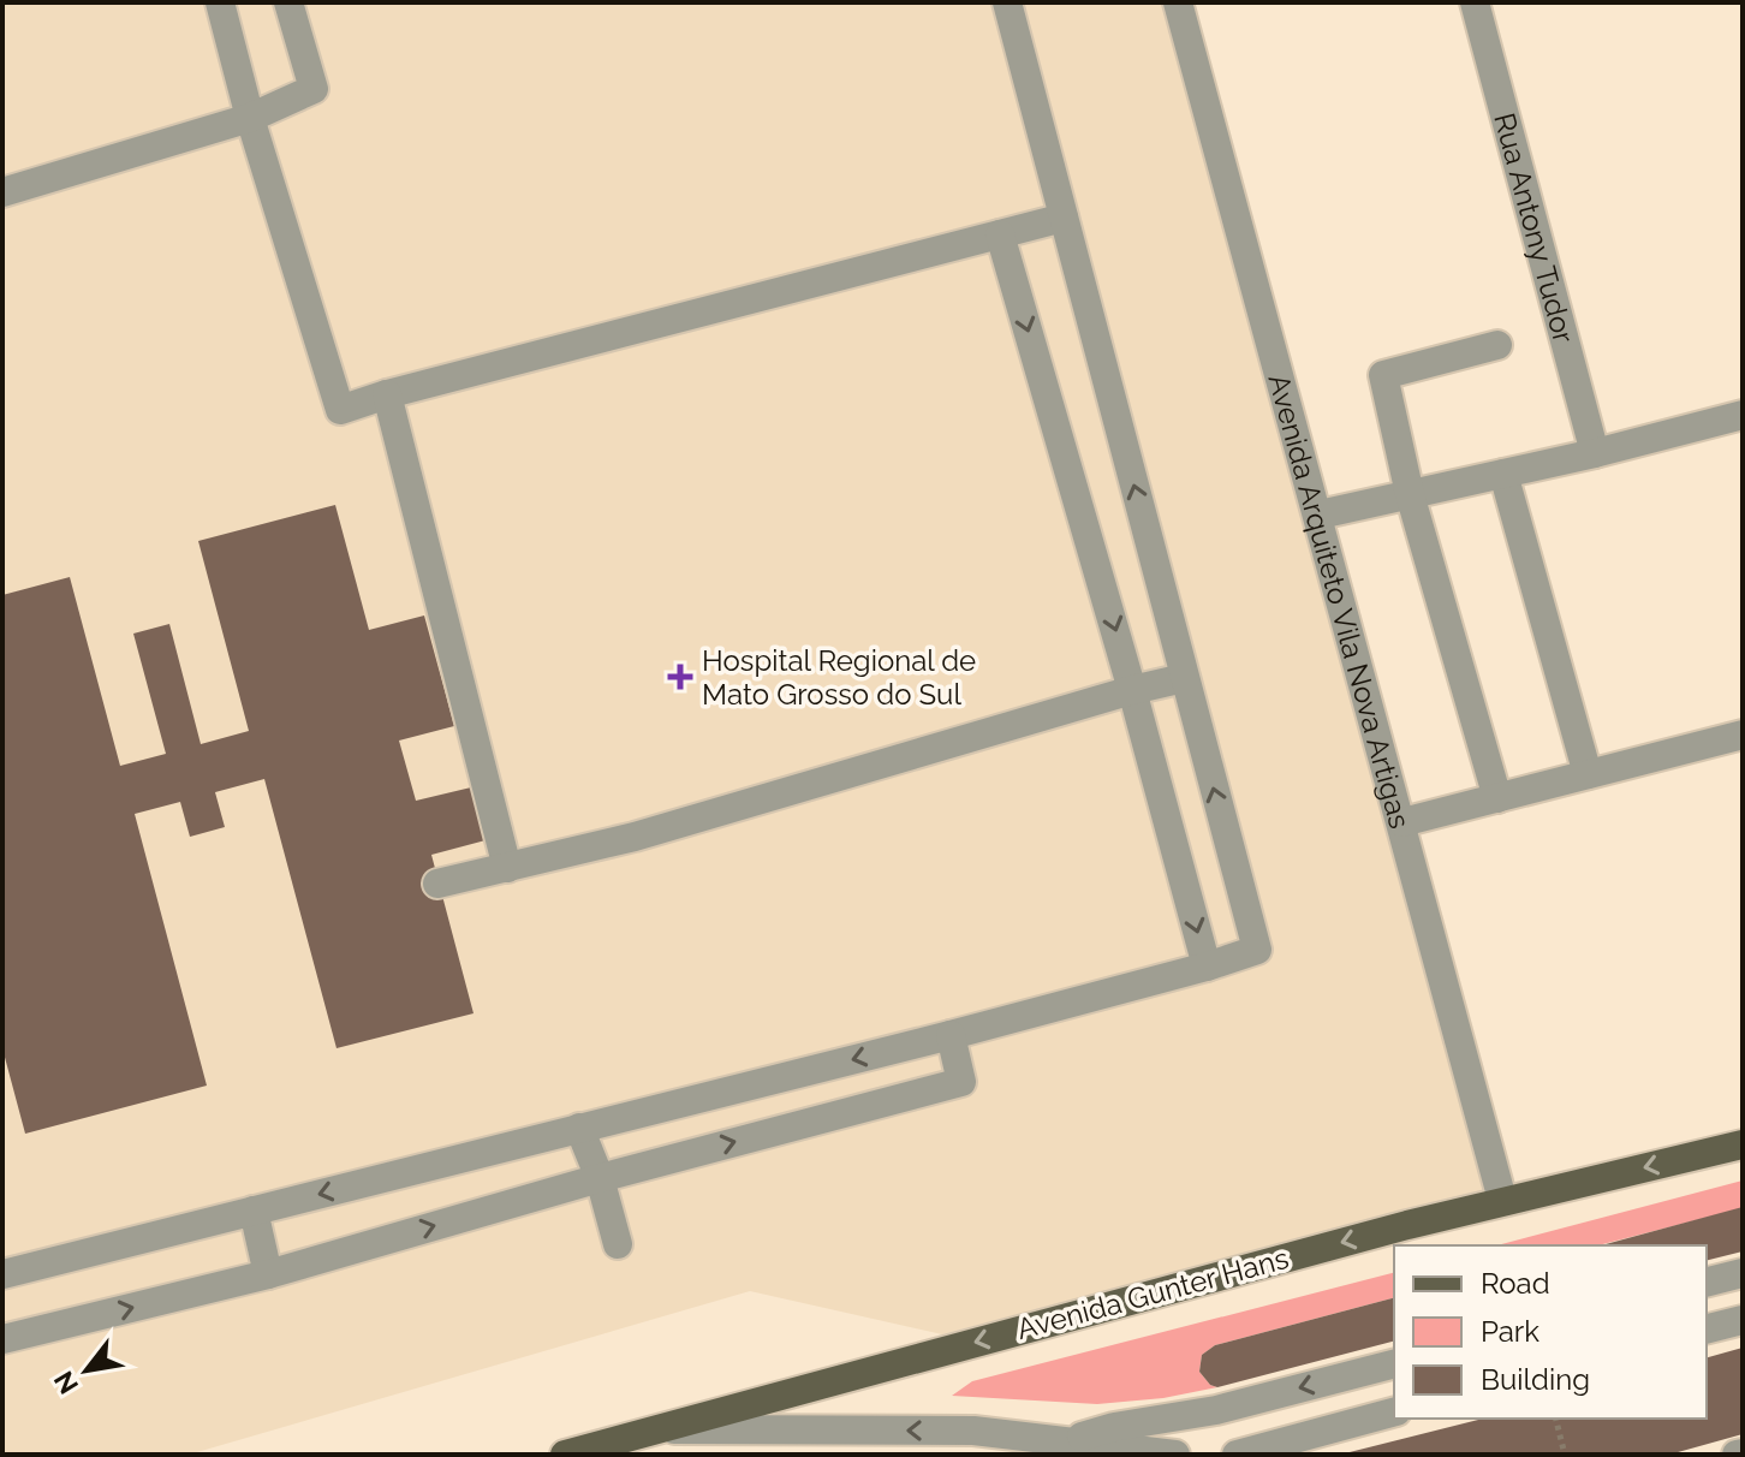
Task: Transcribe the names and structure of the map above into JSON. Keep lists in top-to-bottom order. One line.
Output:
{"streets":{"main road":["Avenida Gunter Hans"],"street":["Rua Antony Tudor","Avenida Arquiteto Vila Nova Artigas"]},"crossings":[["Avenida Arquiteto Vila Nova Artigas","Avenida Gunter Hans"]],"one_way":["Avenida Gunter Hans"],"places":{"health":["Hospital Regional de Mato Grosso do Sul"]},"legend":["Road","Park","Building"],"north":"bottom left"}
